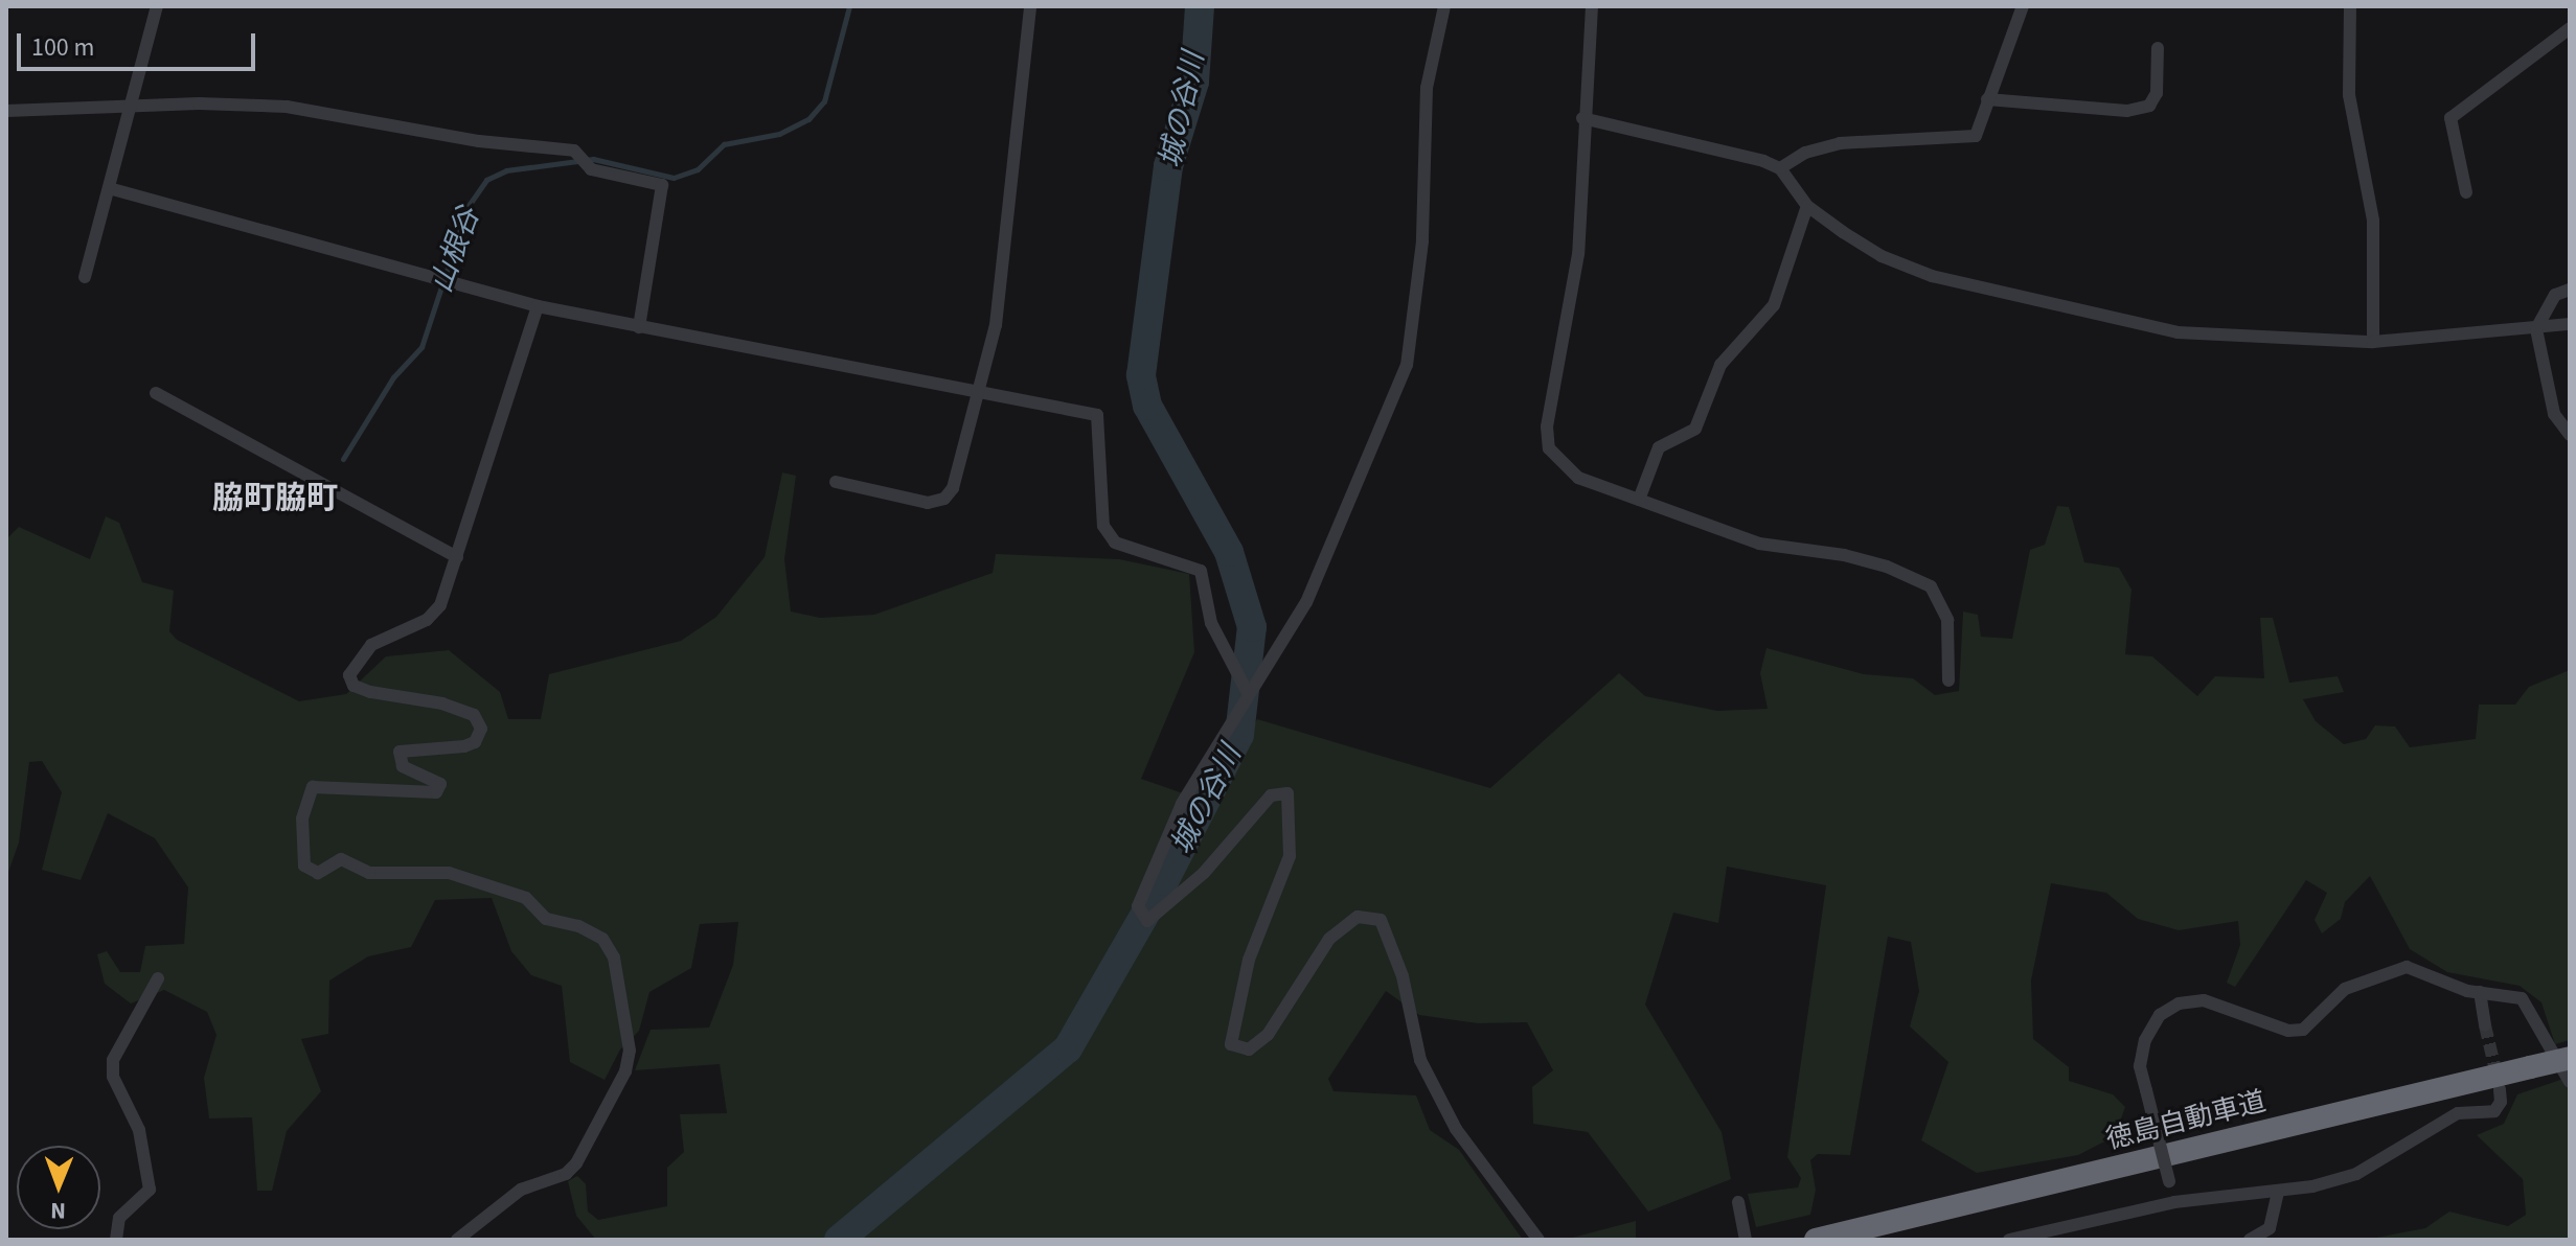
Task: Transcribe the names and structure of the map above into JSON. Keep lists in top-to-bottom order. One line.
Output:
{"streets":{"highway":["徳島自動車道"]},"districts":["脇町脇町"],"water":["城の谷川","山根谷"],"scale_bar":"100 m","north":"bottom"}
